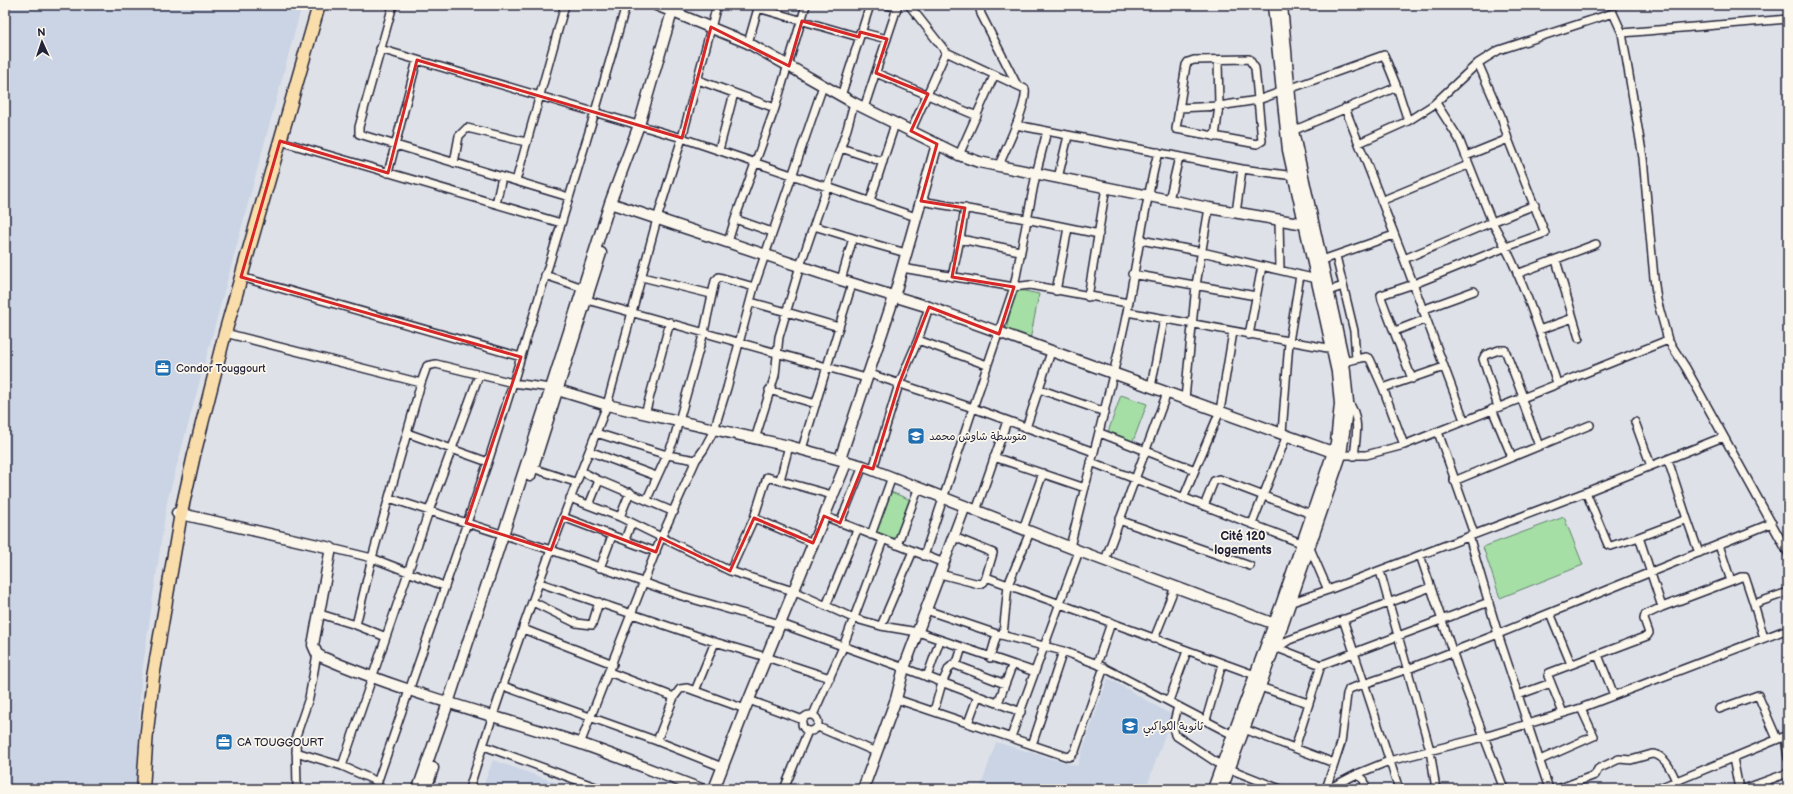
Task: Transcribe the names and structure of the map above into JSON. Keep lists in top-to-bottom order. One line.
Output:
{"districts":["Cité 120 logements"],"places":{"office":["Condor Touggourt","CA TOUGGOURT"],"school or university":["متوسطة شاوش محمد","ثانوية الكواكبي"]},"north":"top"}
